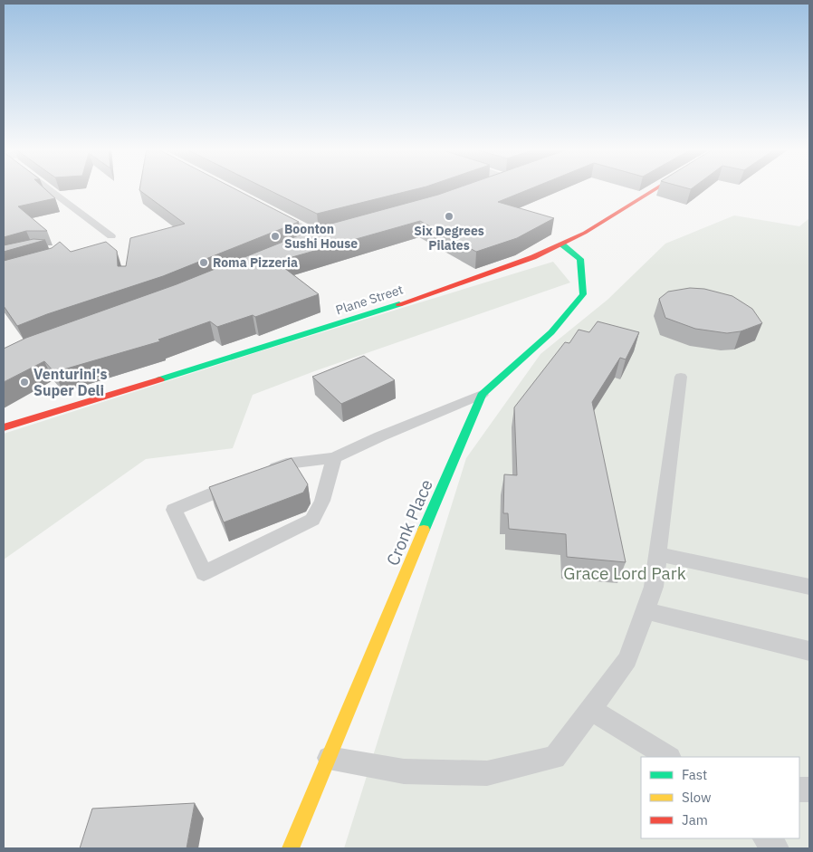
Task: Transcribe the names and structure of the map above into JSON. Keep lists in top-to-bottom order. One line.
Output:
{"streets":{"street":["Plane Street","Cronk Place"]},"crossings":[["Plane Street","Cronk Place"]],"parks":["Grace Lord Park"],"places":["Six Degrees Pilates","Boonton Sushi House","Roma Pizzeria","Venturini's Super Deli"],"legend":["Fast","Slow","Jam"]}
